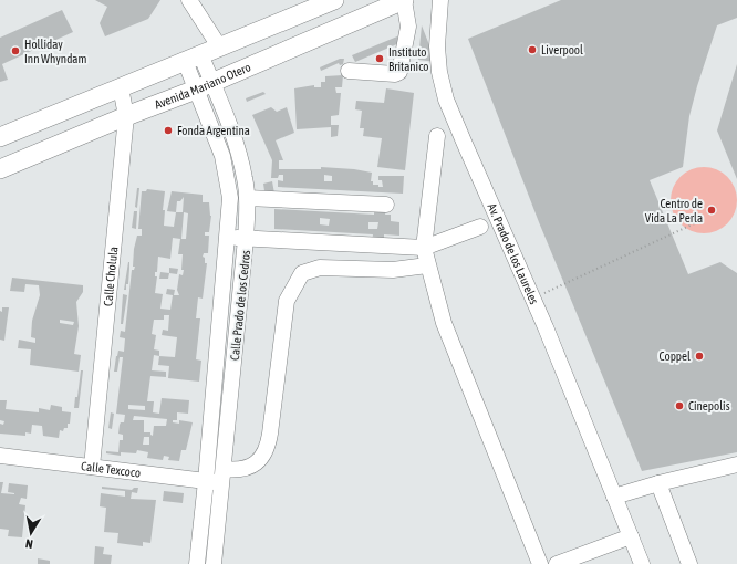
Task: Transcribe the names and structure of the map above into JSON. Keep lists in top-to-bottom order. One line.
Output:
{"streets":{"main road":["Avenida Mariano Otero"],"street":["Av. Prado de los Laureles","Calle Cholula","Calle Prado de los Cedros","Calle Texcoco"]},"crossings":[["Avenida Mariano Otero","Calle Cholula"],["Avenida Mariano Otero","Calle Prado de los Cedros"],["Calle Cholula","Calle Texcoco"],["Calle Prado de los Cedros","Calle Texcoco"]],"places":["Liverpool","Holliday Inn Whyndam","Instituto Britanico","Fonda Argentina","Centro de Vida La Perla","Coppel","Cinepolis"],"north":"bottom"}
